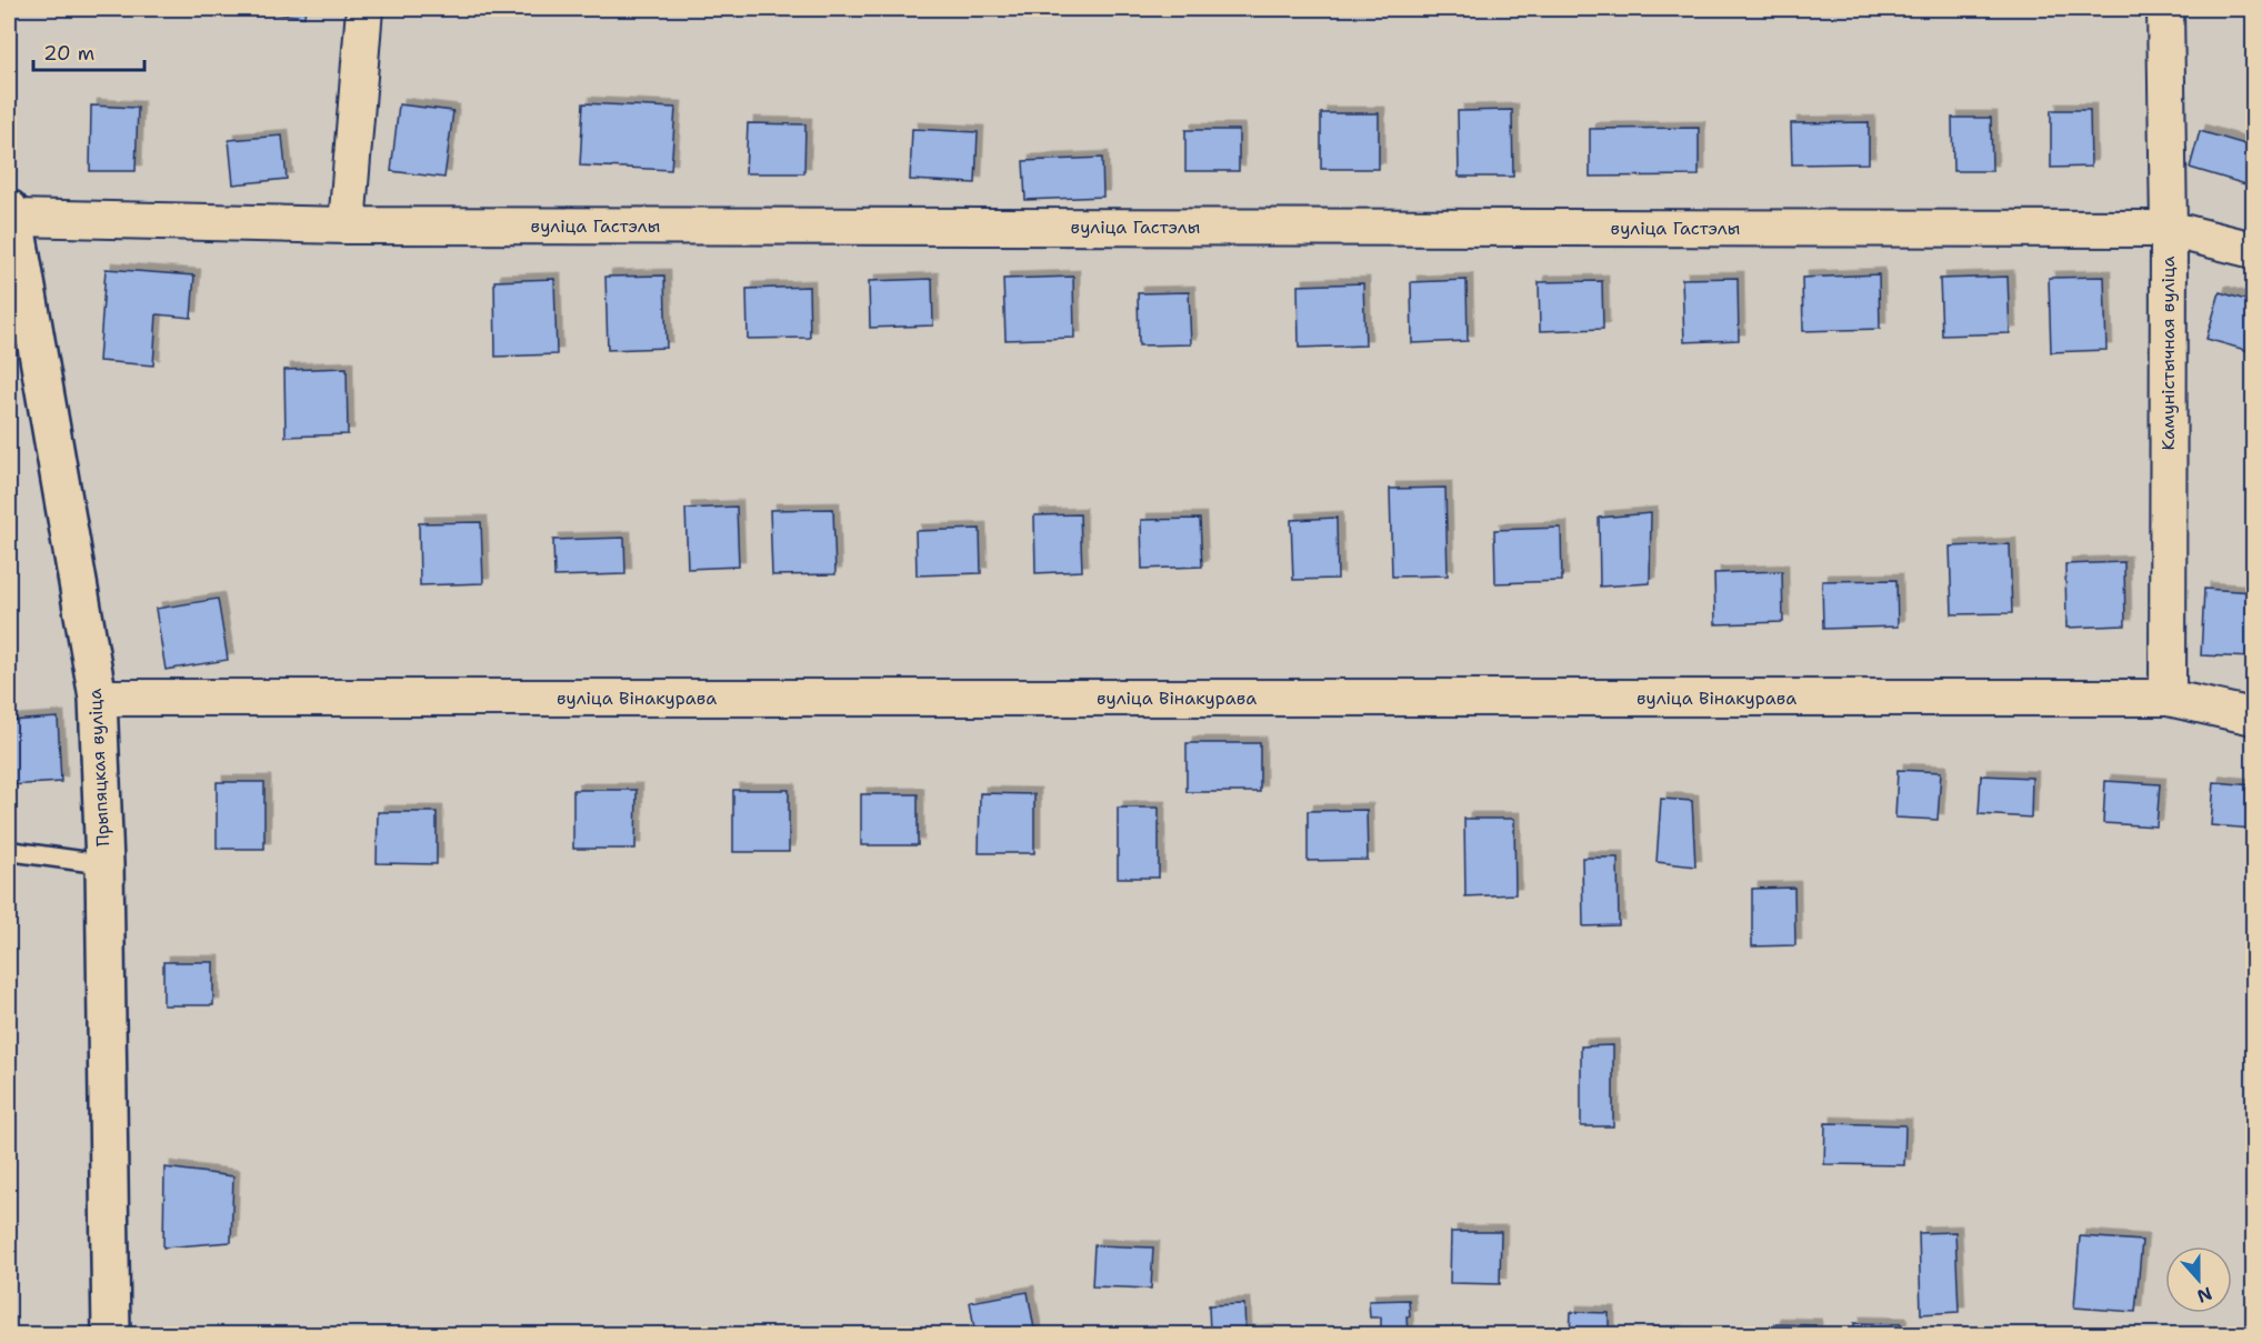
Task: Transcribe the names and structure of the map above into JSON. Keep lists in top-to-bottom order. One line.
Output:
{"streets":{"main road":["Прыпяцкая вуліца"],"street":["вуліца Гастэлы","Камуністычная вуліца","вуліца Вінакурава"]},"crossings":[["вуліца Гастэлы","Камуністычная вуліца"],["вуліца Гастэлы","Прыпяцкая вуліца"],["Камуністычная вуліца","вуліца Вінакурава"],["вуліца Вінакурава","Прыпяцкая вуліца"]],"scale_bar":"20 m","north":"bottom"}
